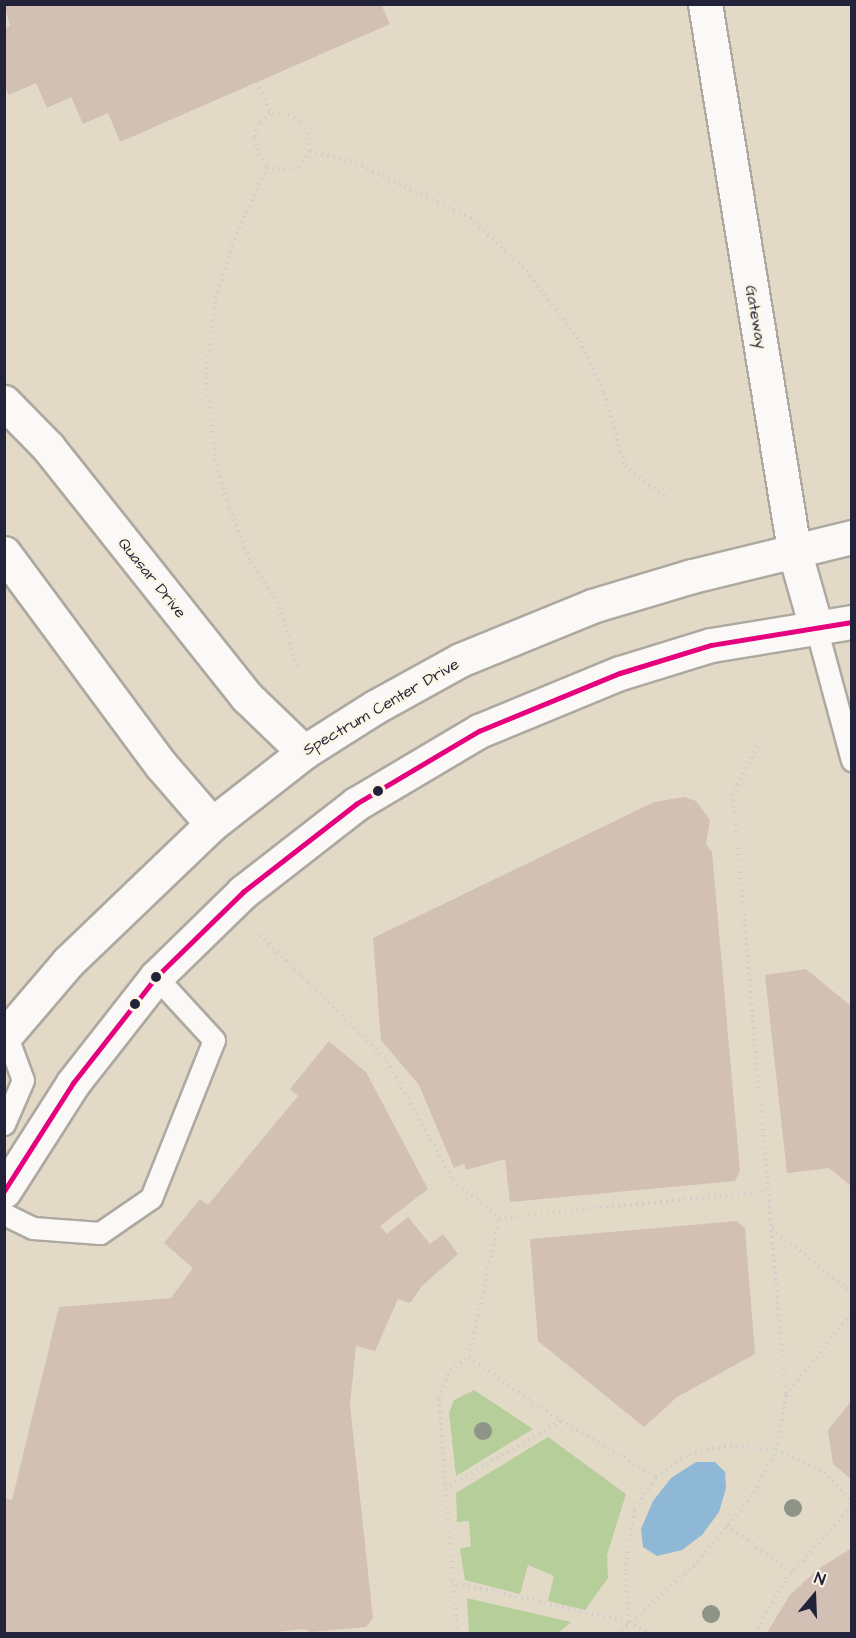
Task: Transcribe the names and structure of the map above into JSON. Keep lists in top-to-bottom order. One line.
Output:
{"streets":{"street":["Gateway","Quasar Drive","Spectrum Center Drive"]},"crossings":[["Gateway","Spectrum Center Drive"],["Quasar Drive","Spectrum Center Drive"]],"north":"top"}
